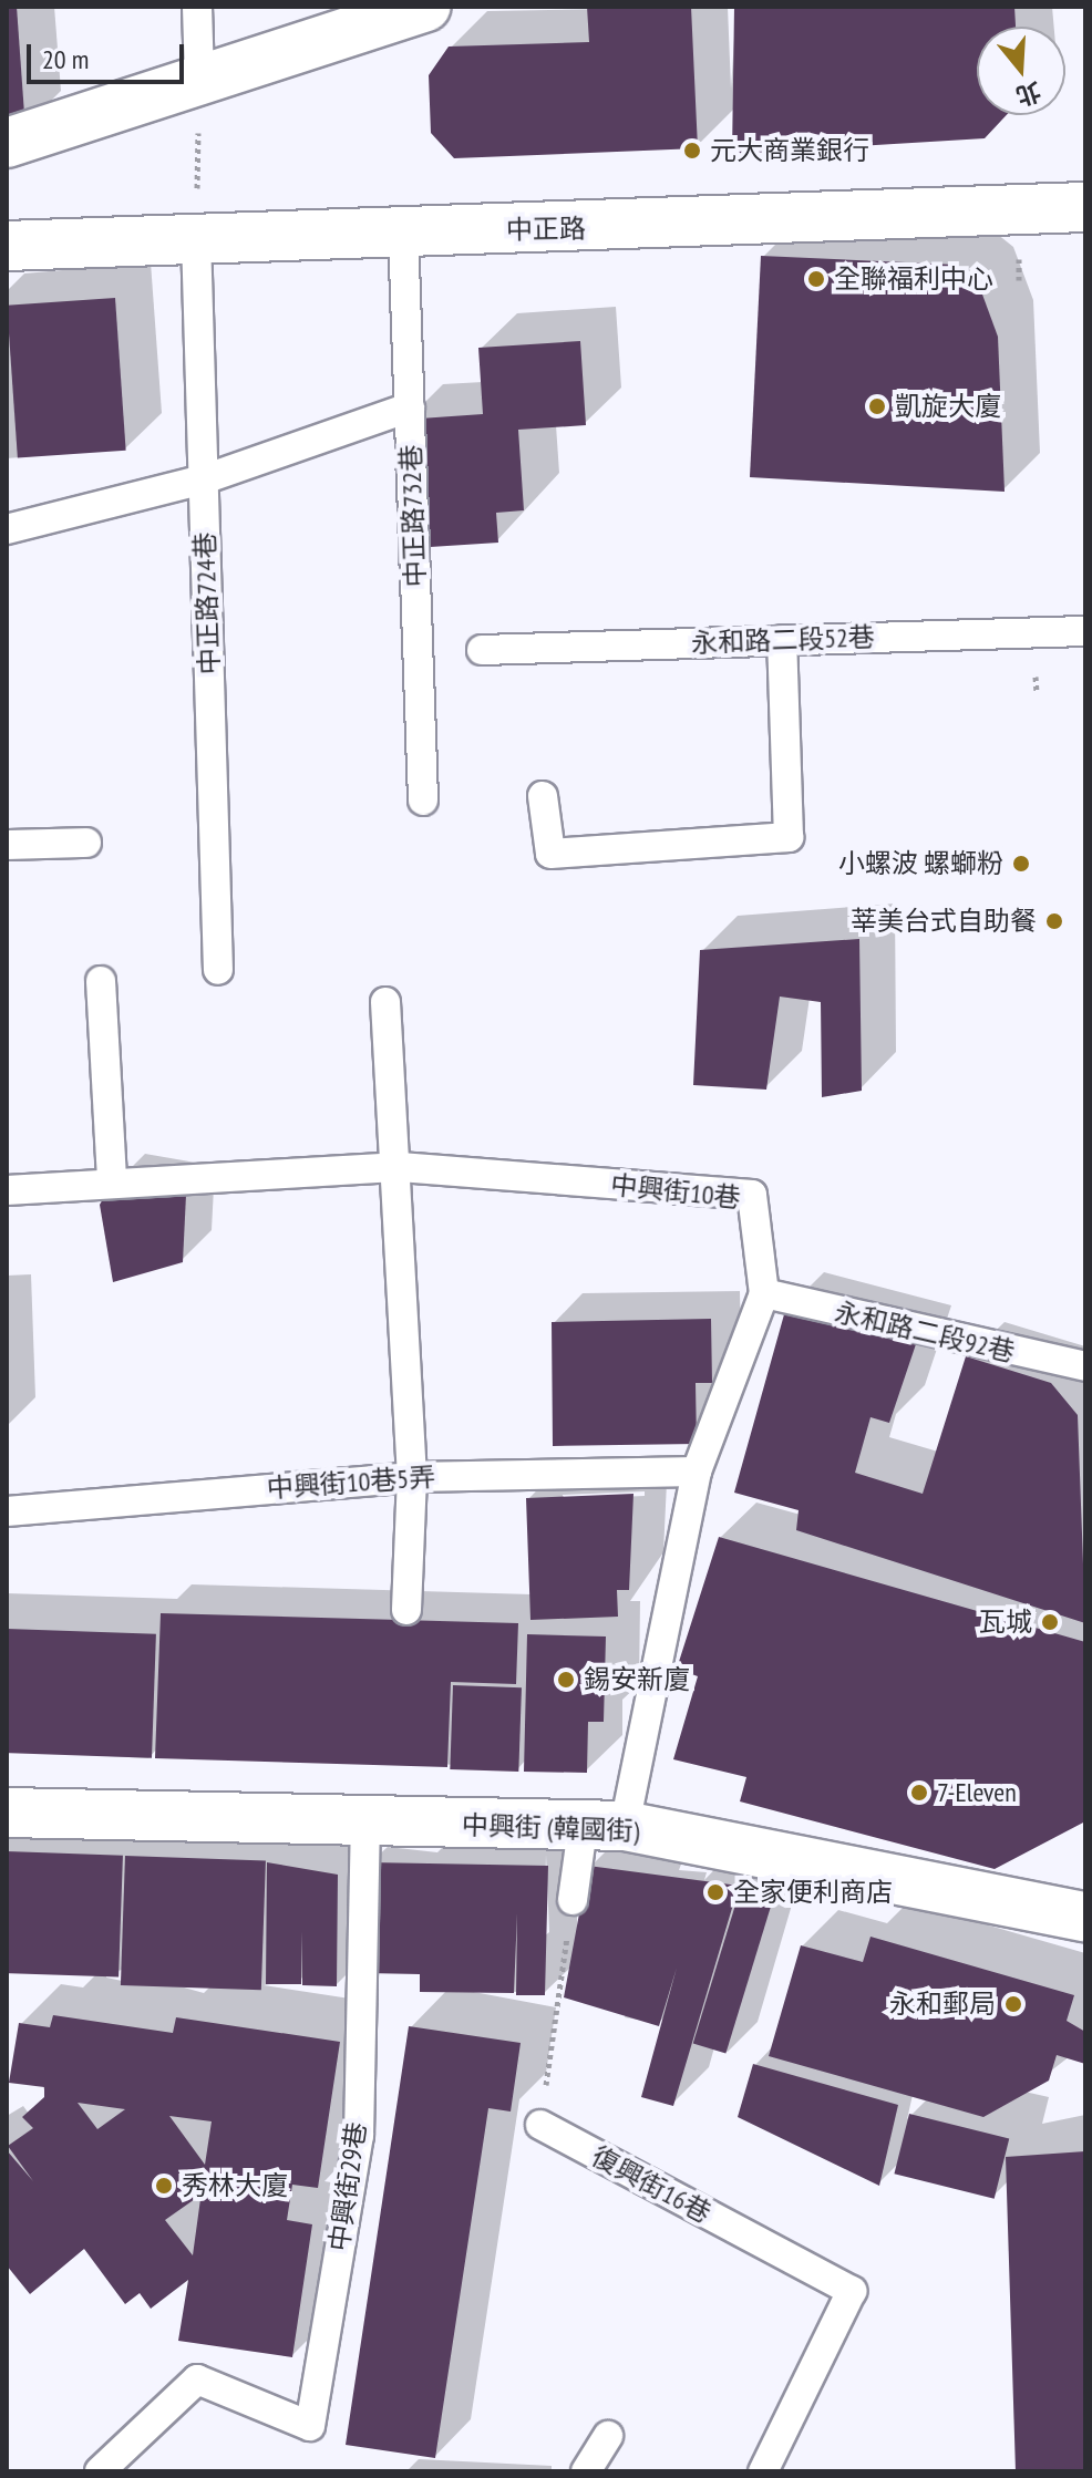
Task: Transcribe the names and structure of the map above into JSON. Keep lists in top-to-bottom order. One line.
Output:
{"streets":{"street":["中正路","中興街 (韓國街)"],"lane":["中正路732巷","中正路724巷","永和路二段52巷","中興街10巷","永和路二段92巷","中興街10巷5弄","復興街16巷","中興街29巷"]},"crossings":[["中正路","中正路732巷"],["中正路","中正路724巷"],["中興街10巷","永和路二段92巷"],["中興街10巷","中興街10巷5弄"],["中興街10巷","中興街 (韓國街)"],["中興街 (韓國街)","中興街29巷"]],"places":["元大商業銀行","全聯福利中心","凱旋大廈","小螺波 螺螄粉","莘美台式自助餐","瓦城","錫安新廈","7-Eleven","全家便利商店","永和郵局","秀林大廈"],"scale_bar":"20 m","north":"bottom"}
